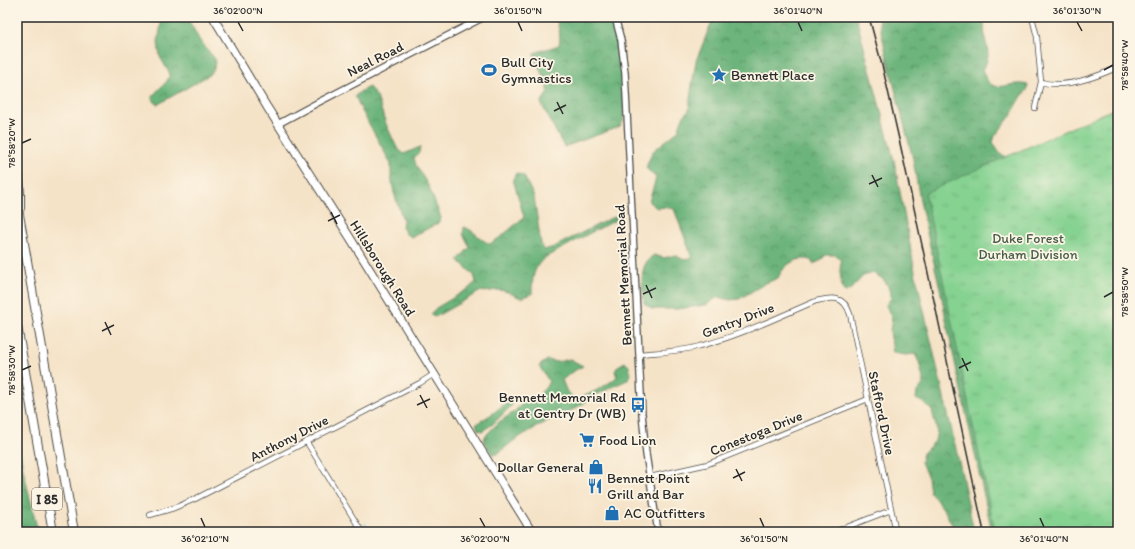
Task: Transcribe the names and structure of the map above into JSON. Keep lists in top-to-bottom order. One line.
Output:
{"streets":{"highway":["I 85"],"main road":["Hillsborough Road"],"street":["Neal Road","Bennett Memorial Road","Gentry Drive","Stafford Drive","Conestoga Drive","Anthony Drive"]},"crossings":[["Neal Road","Hillsborough Road"],["Hillsborough Road","Anthony Drive"],["Bennett Memorial Road","Gentry Drive"],["Bennett Memorial Road","Conestoga Drive"],["Gentry Drive","Stafford Drive"],["Stafford Drive","Conestoga Drive"]],"parks":["Duke Forest Durham Division"],"places":{"sports":["Bull City Gymnastics"],"place":["Bennett Place"],"bus stop":["Bennett Memorial Rd at Gentry Dr (WB)"],"supermarket":["Food Lion"],"shop":["Dollar General","AC Outfitters"],"restaurant":["Bennett Point Grill and Bar"]},"coordinates":["36°02'00\"N","36°01'50\"N","36°01'40\"N","36°01'30\"N","78°58'40\"W","78°58'20\"W","78°58'50\"W","78°58'30\"W","36°02'10\"N"]}
